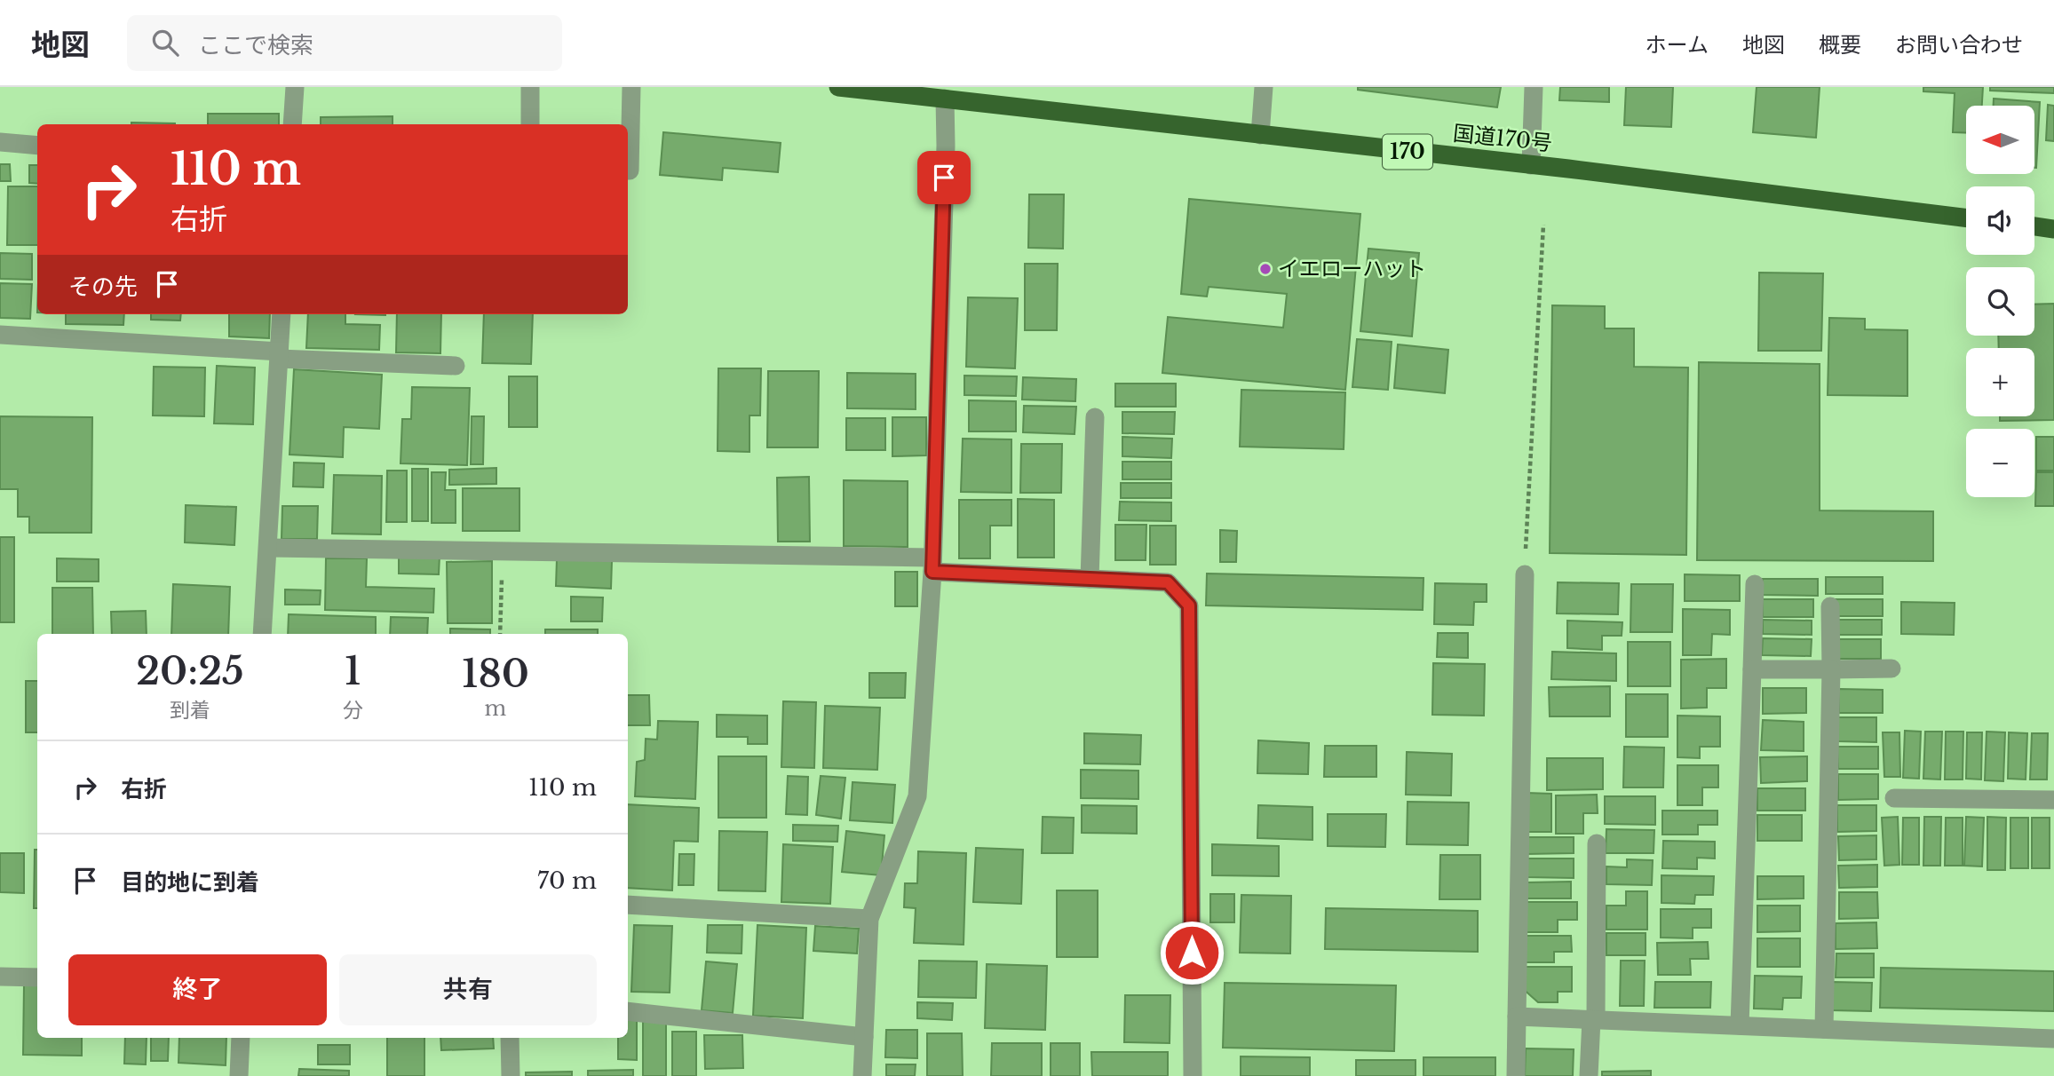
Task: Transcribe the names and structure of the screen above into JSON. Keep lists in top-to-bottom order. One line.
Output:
{"streets":{"highway":["国道170号","170"]},"places":["イエローハット"],"north":"left","page":{"header":"地図","search":"ここで検索","nav":["ホーム","地図","概要","お問い合わせ"],"map_buttons":["+","−"],"turn":["110 m","右折"],"then":"その先","eta":["20:25","到着","1","分","180","m"],"list":[{"name":"右折","value":"110 m"},{"name":"目的地に到着","value":"70 m"}],"buttons":["終了","共有"]}}
